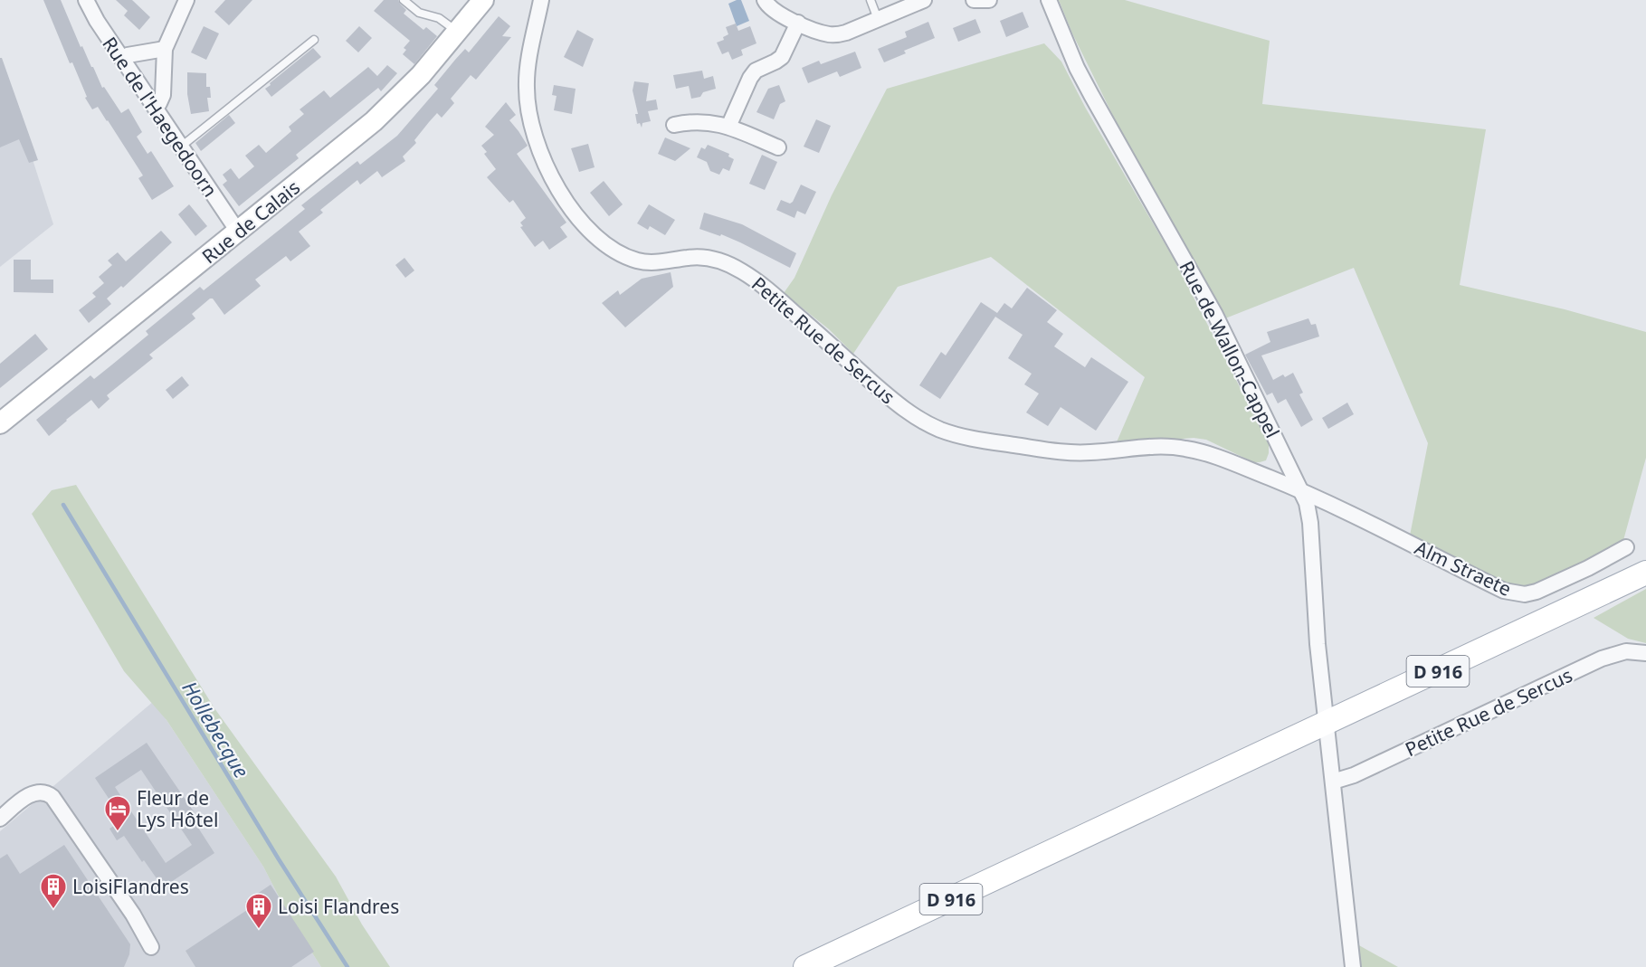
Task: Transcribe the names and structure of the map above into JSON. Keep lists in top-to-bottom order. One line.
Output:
{"streets":{"main road":["D 916"],"street":["Rue de l'Haegedoorn","Rue de Calais","Petite Rue de Sercus","Rue de Wallon-Cappel","Alm Straete"]},"crossings":[["Rue de l'Haegedoorn","Rue de Calais"],["Petite Rue de Sercus","Rue de Wallon-Cappel"],["Petite Rue de Sercus","Alm Straete"],["Rue de Wallon-Cappel","Alm Straete"],["Rue de Wallon-Cappel","D 916"]],"water":["Hollebecque"],"places":{"hotel":["Fleur de Lys Hôtel"],"building":["LoisiFlandres","Loisi Flandres"]}}
